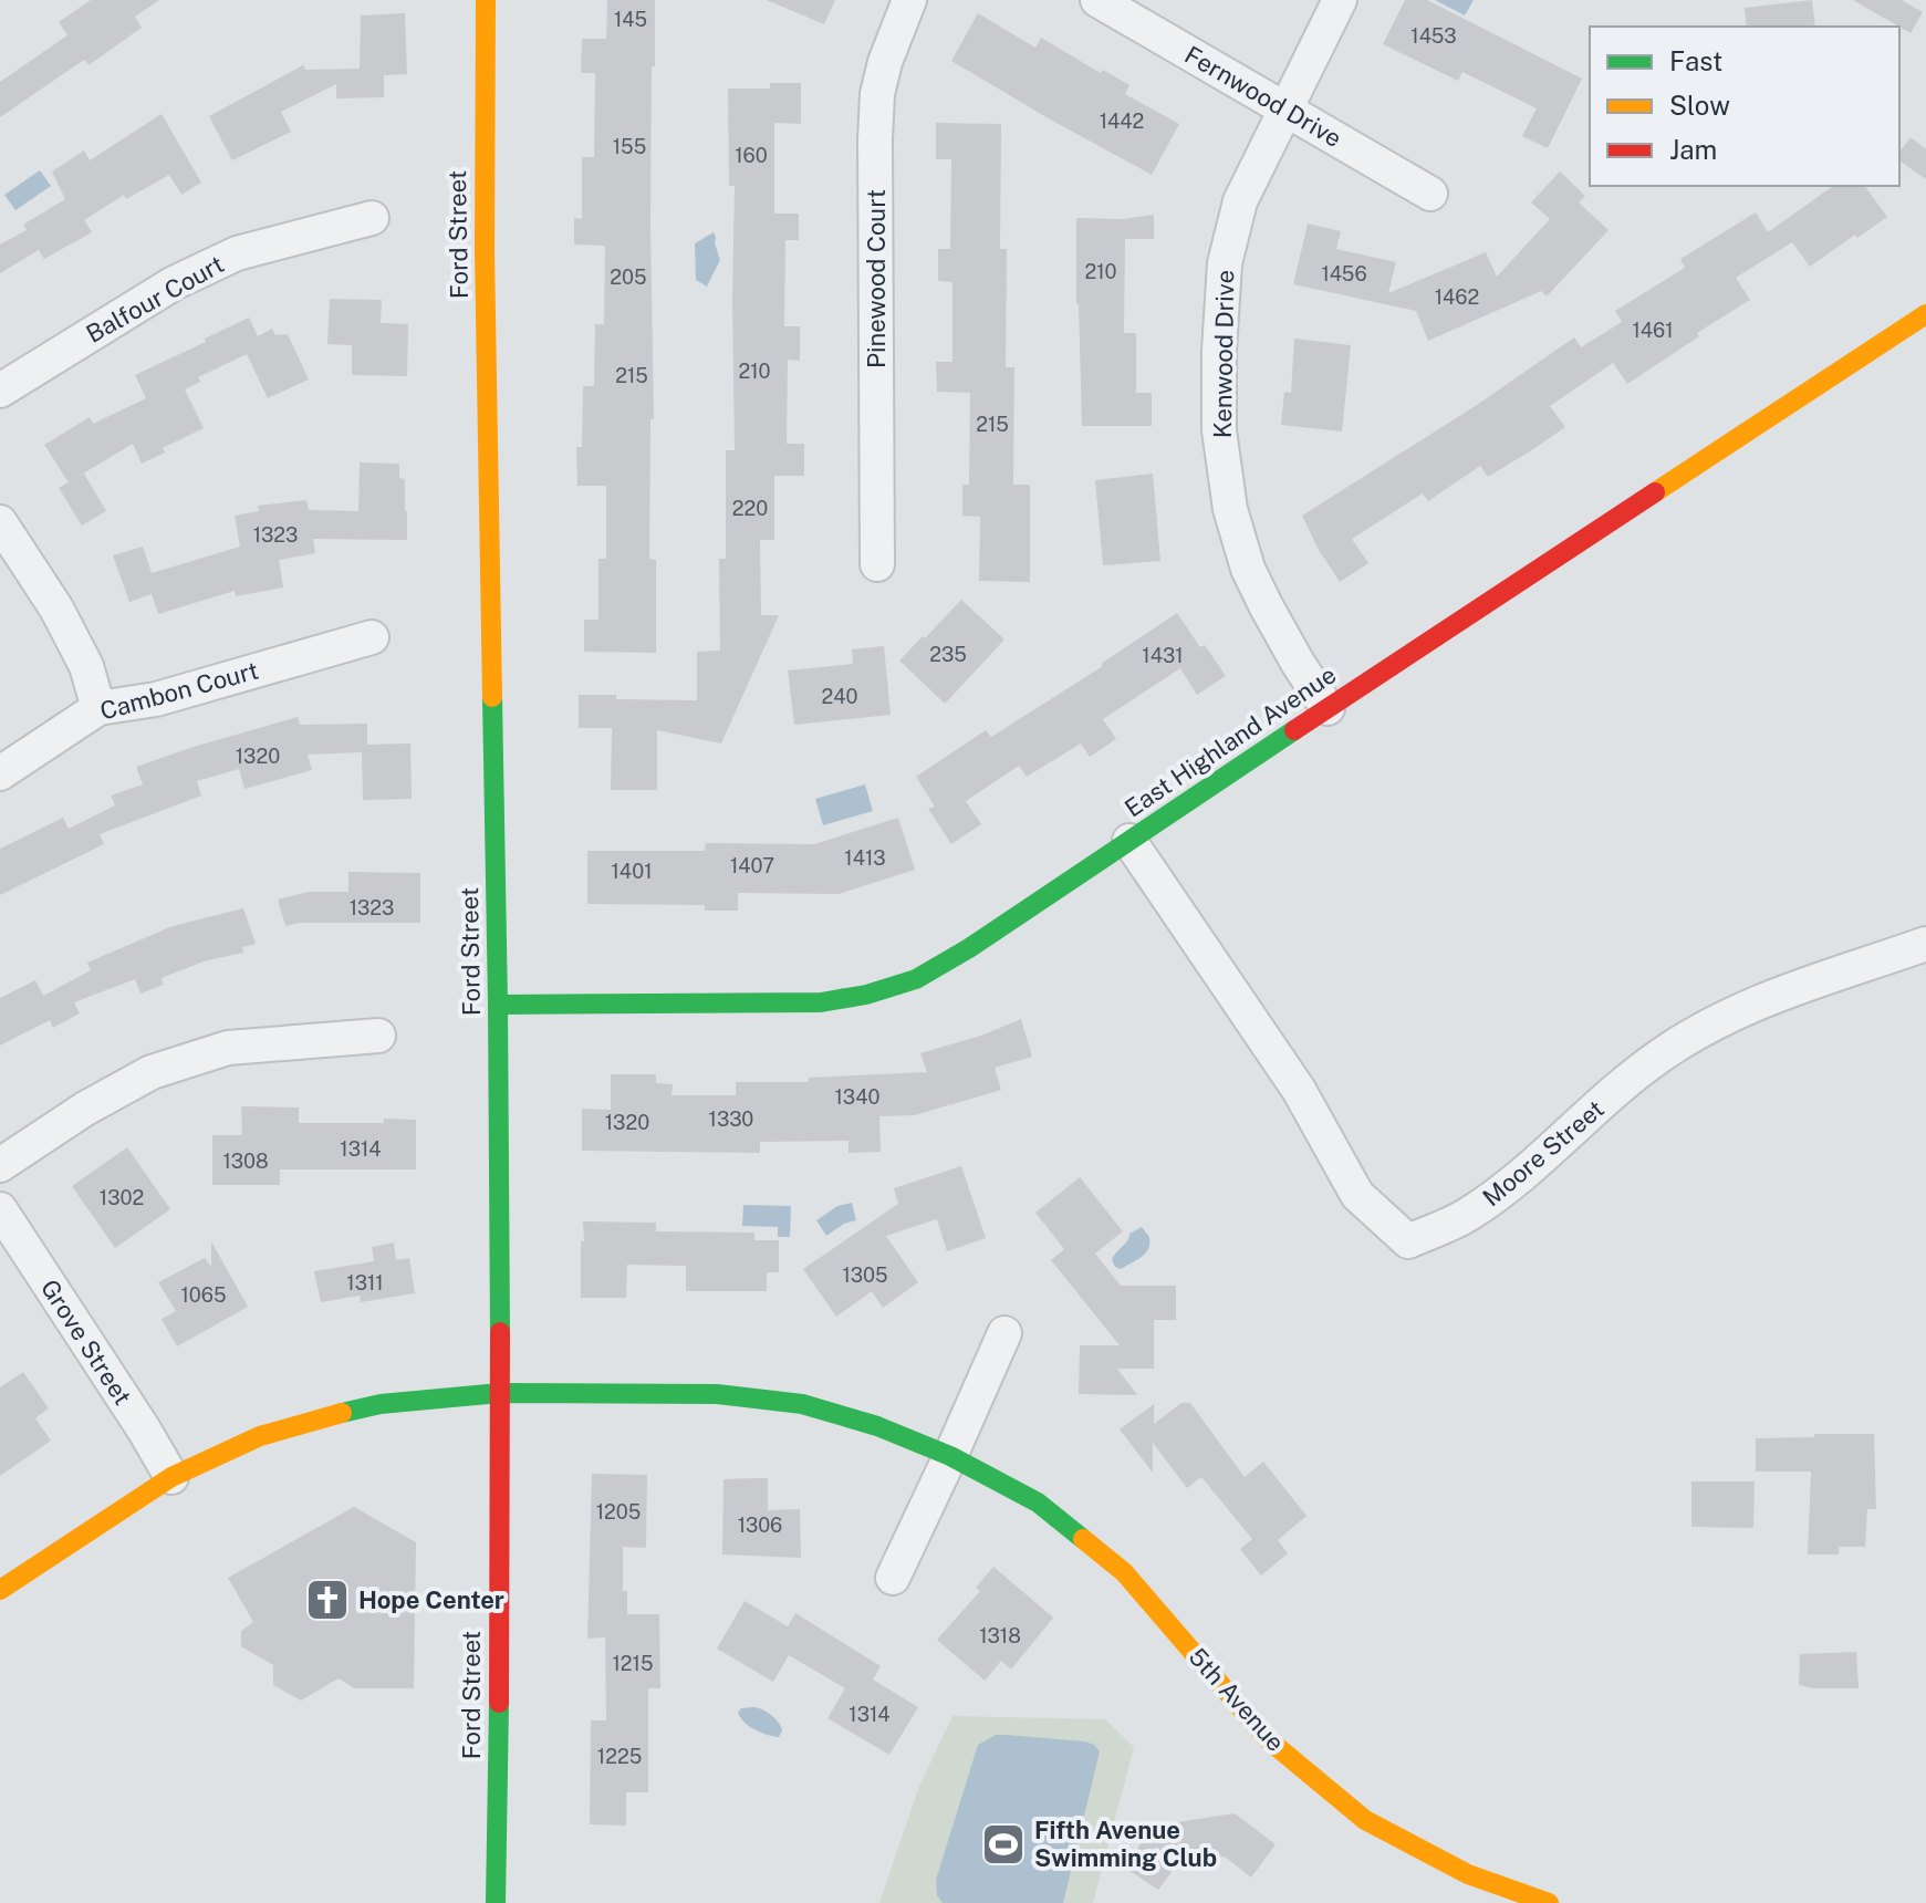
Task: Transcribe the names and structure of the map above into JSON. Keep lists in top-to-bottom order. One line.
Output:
{"streets":{"main road":["Ford Street","East Highland Avenue","5th Avenue"],"street":["Fernwood Drive","Pinewood Court","Balfour Court","Kenwood Drive","Cambon Court","Moore Street","Grove Street"]},"crossings":[["Fernwood Drive","Kenwood Drive"],["Ford Street","East Highland Avenue"],["Ford Street","5th Avenue"],["Kenwood Drive","East Highland Avenue"],["East Highland Avenue","Moore Street"]],"places":{"church":["Hope Center"],"sports":["Fifth Avenue Swimming Club"]},"house_numbers":["145","1453","1442","155","160","210","1456","205","1462","1461","210","215","215","220","1323","235","1431","240","1320","1413","1407","1401","1323","1340","1330","1320","1314","1308","1302","1305","1311","1065","1205","1306","1318","1215","1314","1225"],"legend":["Fast","Slow","Jam"]}
